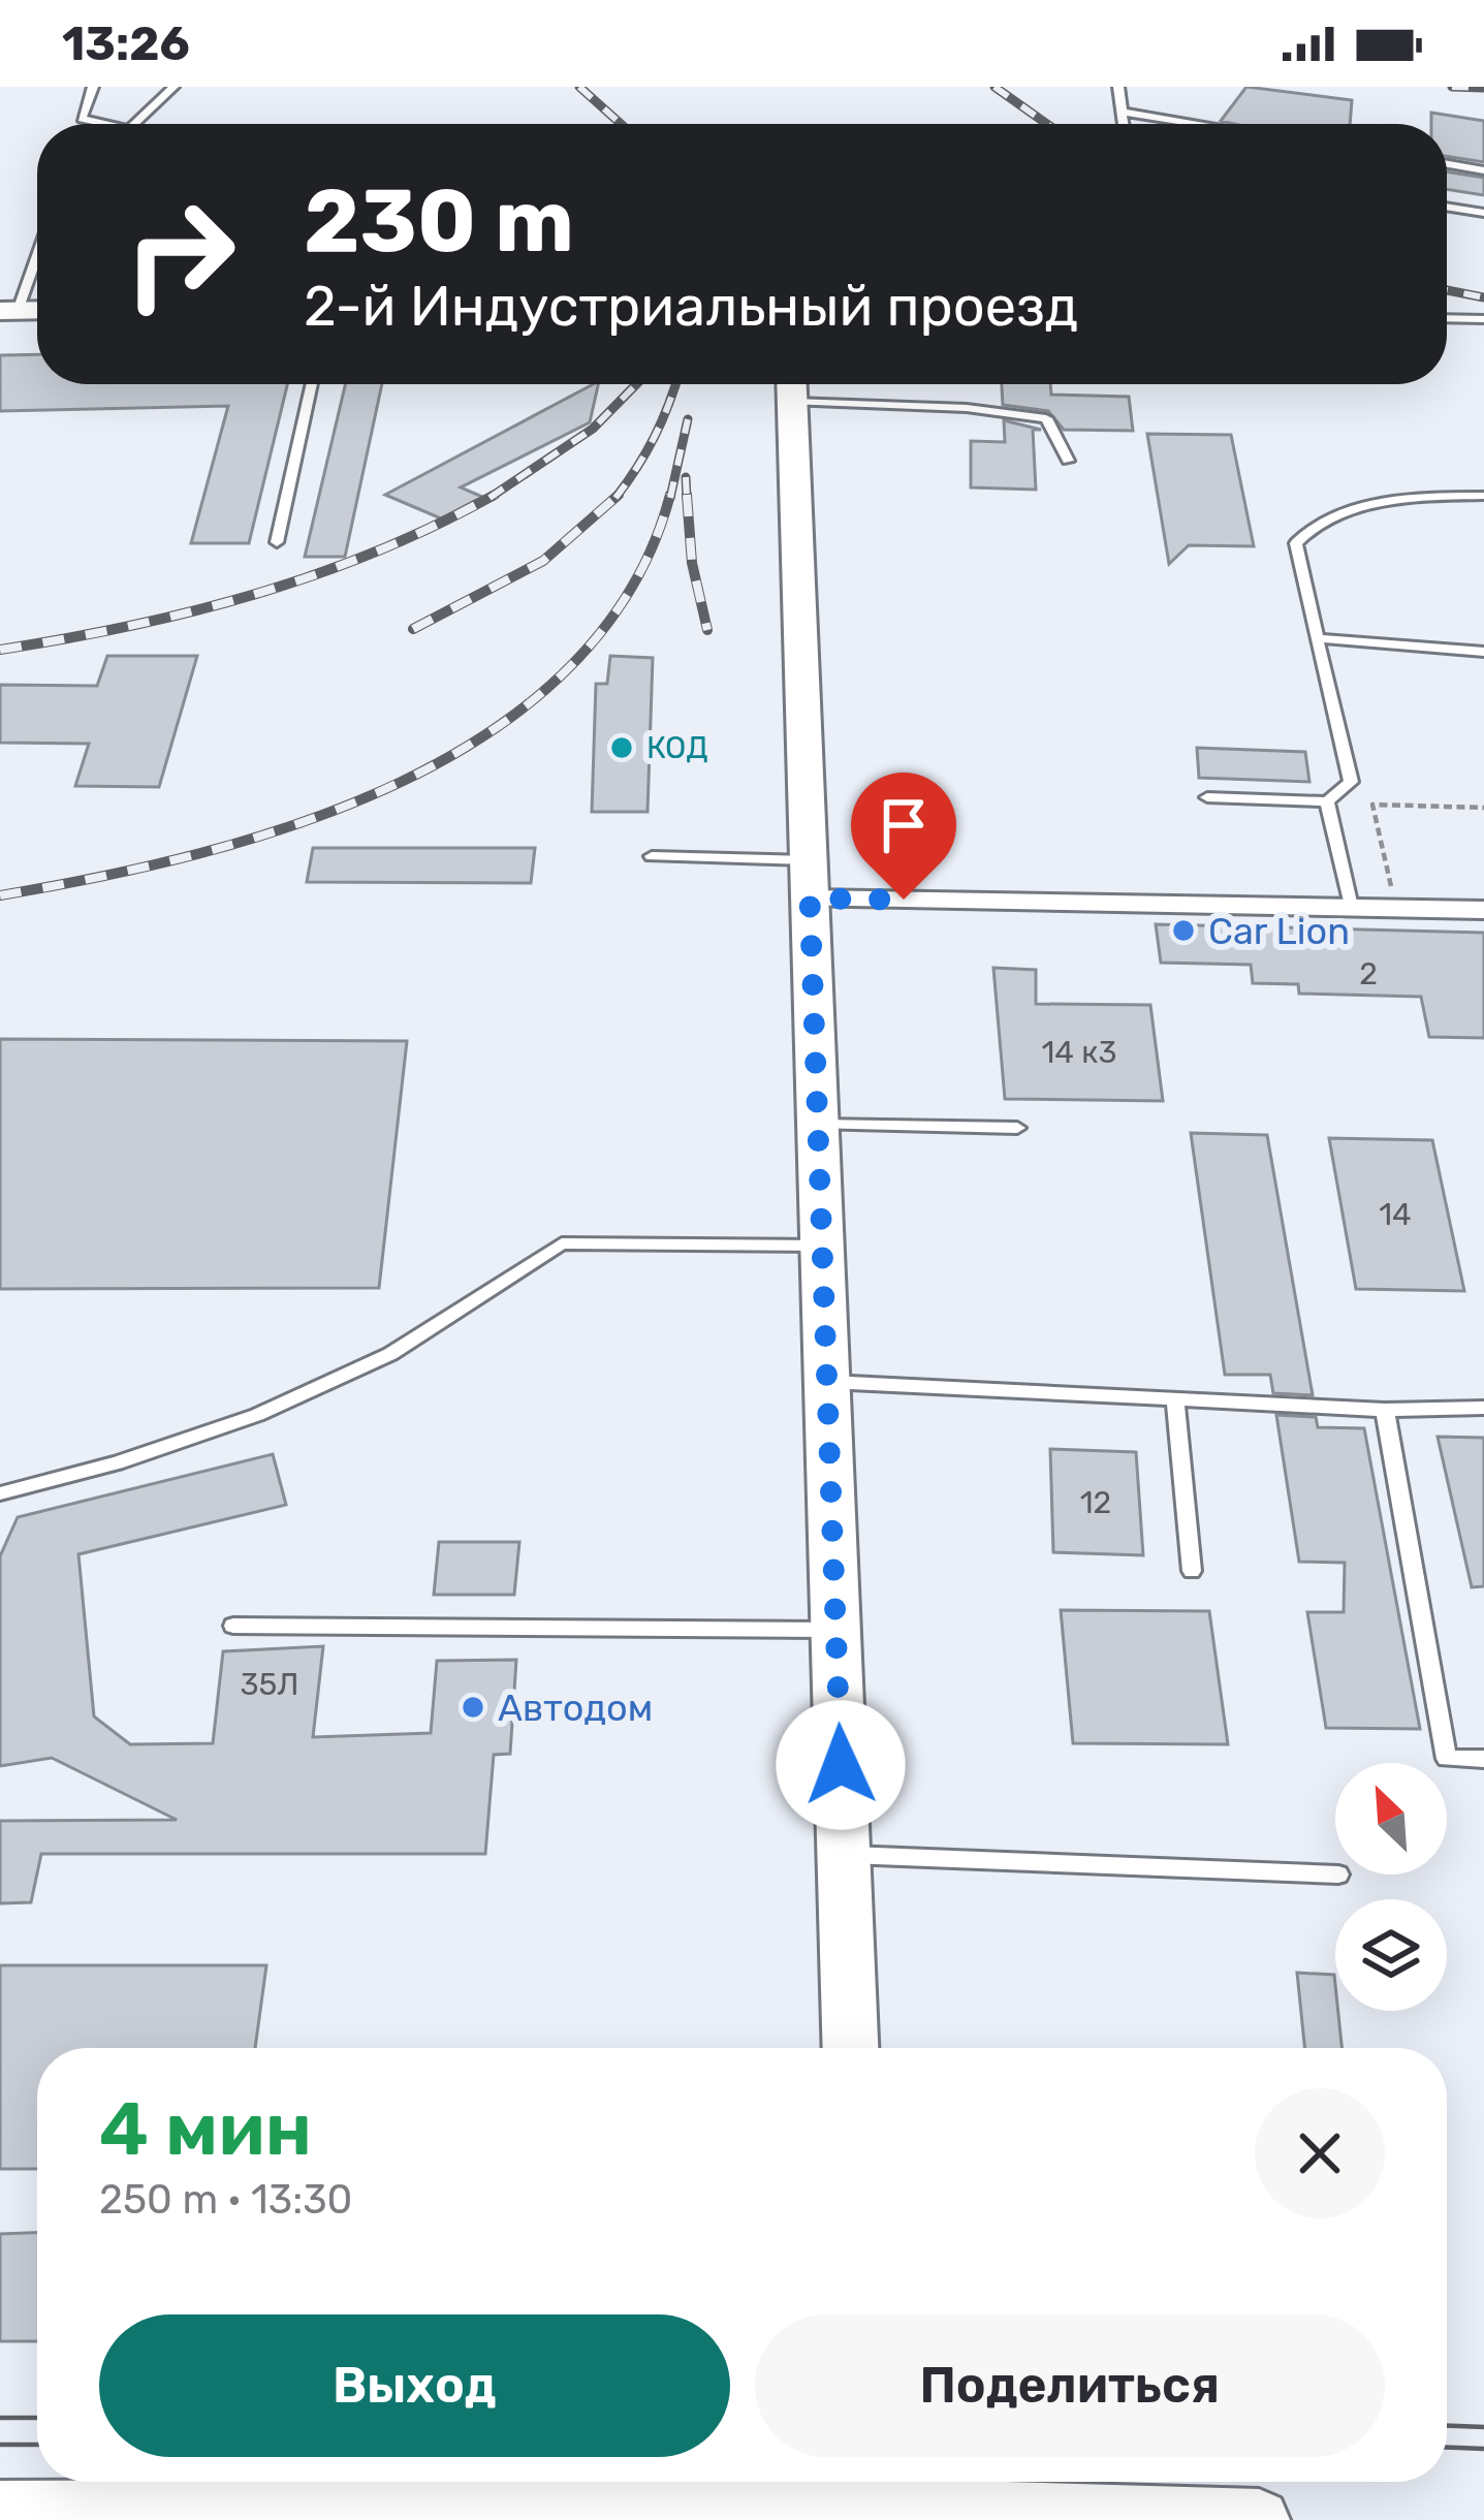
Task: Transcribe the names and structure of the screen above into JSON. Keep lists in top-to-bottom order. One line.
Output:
{"places":["КОД","Car Lion","Автодом"],"house_numbers":["2","14 к3","14","12","35Л"],"north":"top left","page":{"status":"13:26","turn":["230 m","2-й Индустриальный проезд"],"heading":["4 мин","250 m · 13:30"],"buttons":["Выход","Поделиться"]}}
